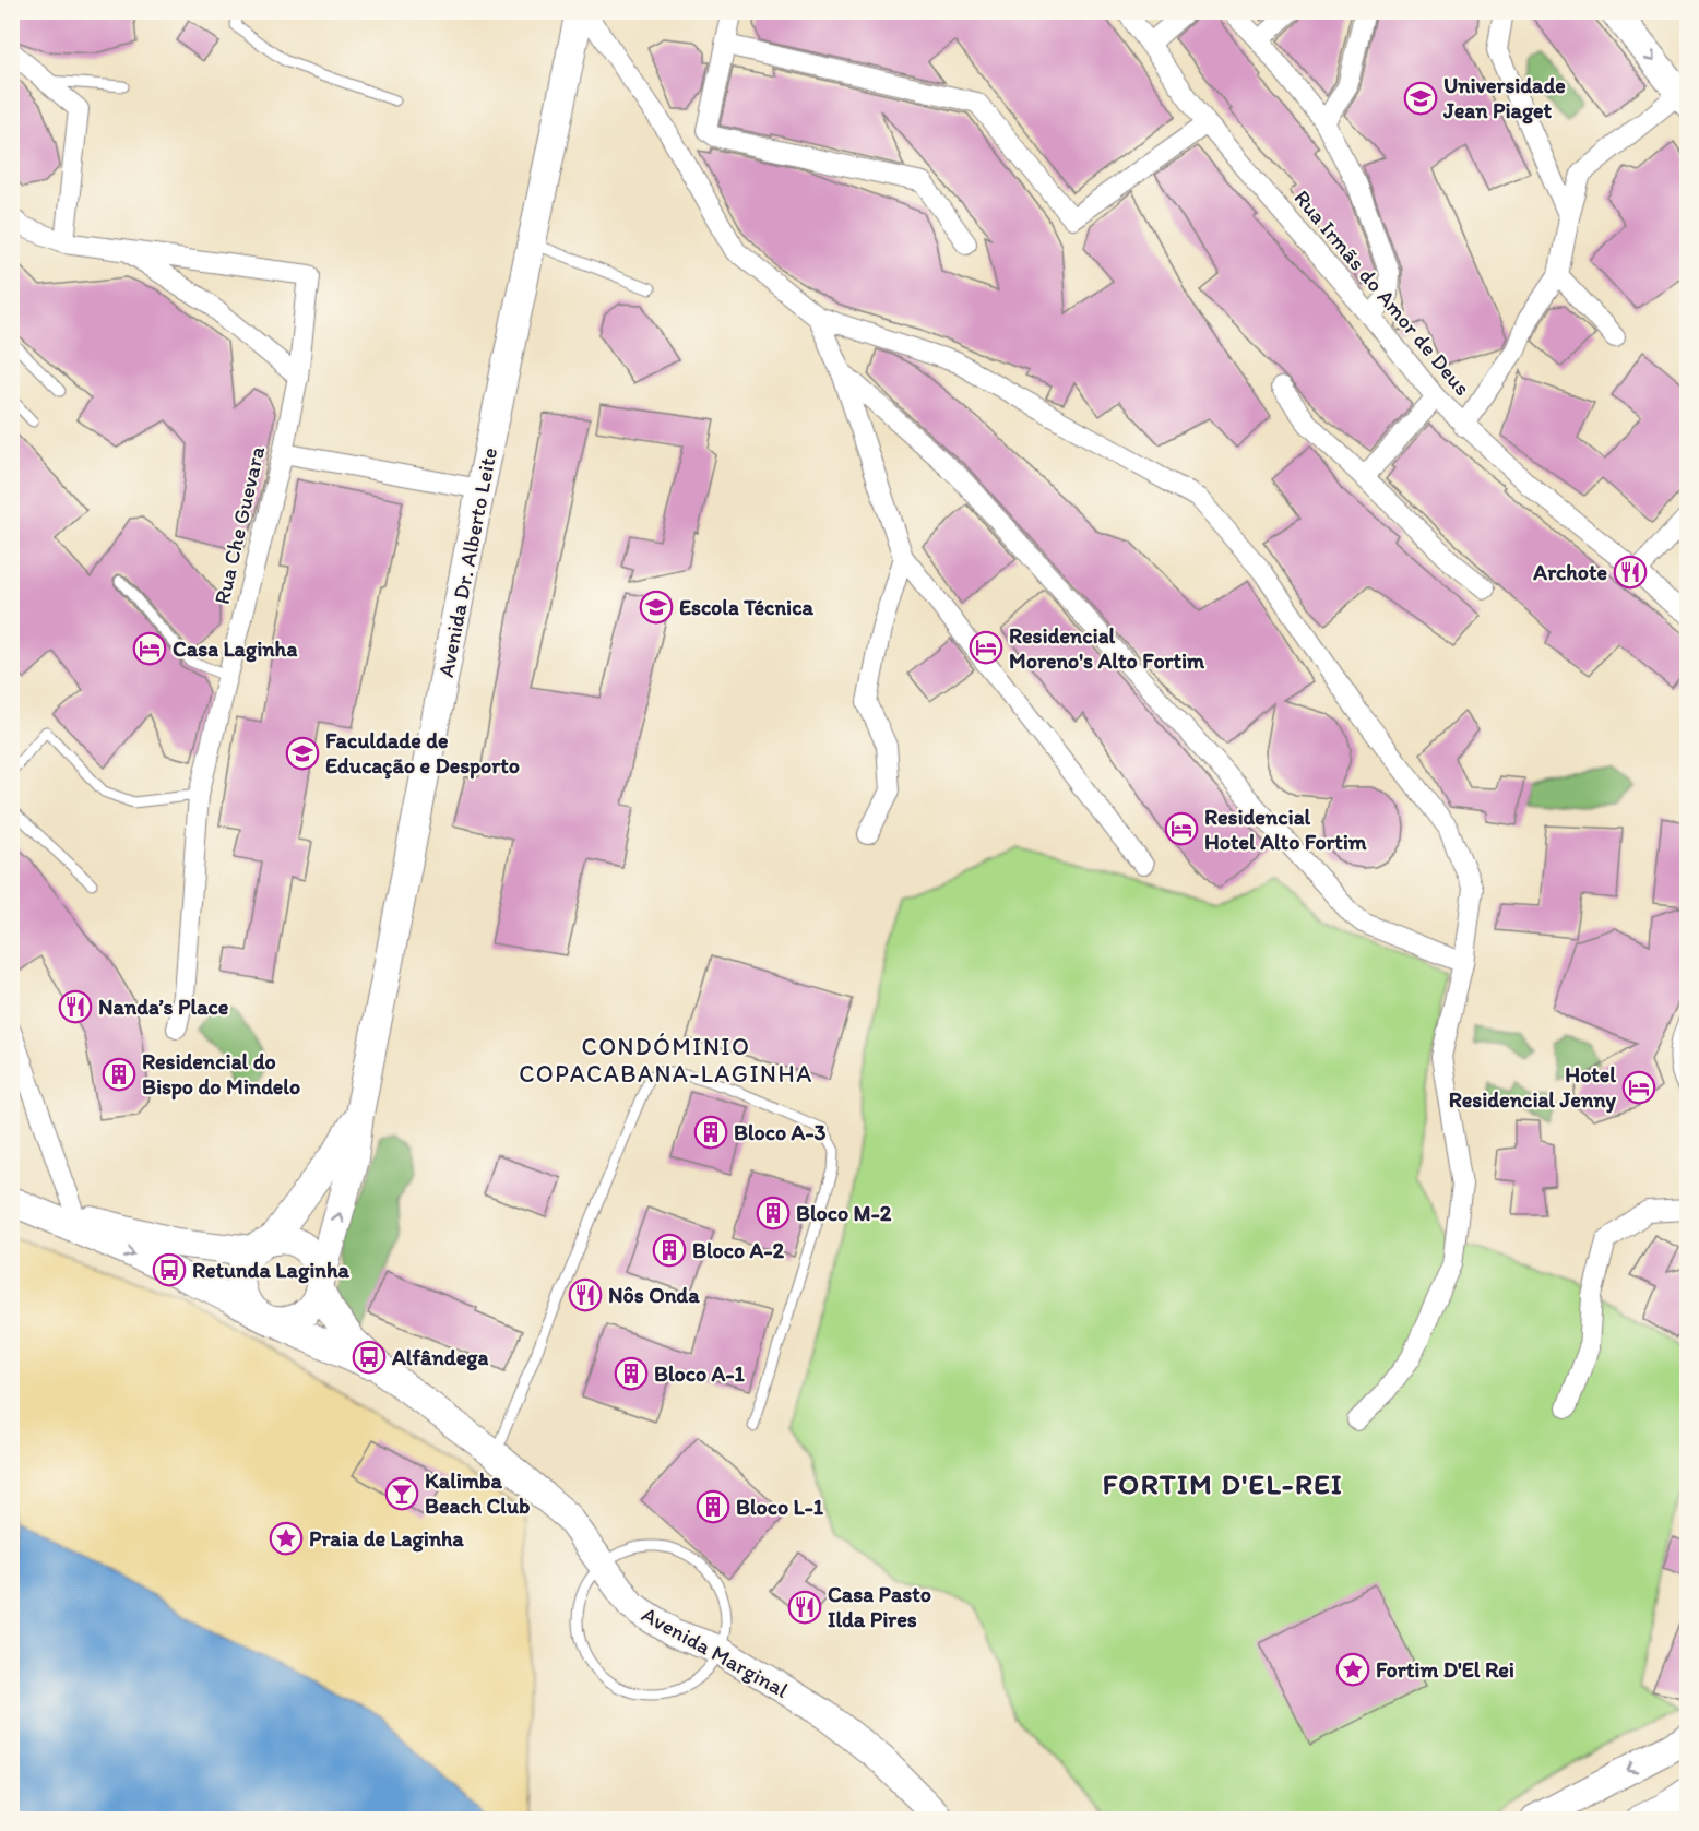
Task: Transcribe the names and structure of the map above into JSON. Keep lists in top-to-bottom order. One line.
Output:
{"streets":{"street":["Rua Irmãs do Amor de Deus","Rua Che Guevara","Avenida Dr. Alberto Leite","Avenida Marginal"]},"crossings":[["Avenida Dr. Alberto Leite","Avenida Marginal"]],"districts":["CONDÓMINIO COPACABANA-LAGINHA","FORTIM D'EL-REI"],"places":{"school or university":["Universidade Jean Piaget","Escola Técnica","Faculdade de Educação e Desporto"],"restaurant":["Archote","Nanda’s Place","Nôs Onda","Casa Pasto Ilda Pires"],"hotel":["Residencial Moreno's Alto Fortim","Casa Laginha","Residencial Hotel Alto Fortim","Hotel Residencial Jenny"],"building":["Residencial do Bispo do Mindelo","Bloco A-3","Bloco M-2","Bloco A-2","Bloco A-1","Bloco L-1"],"bus stop":["Retunda Laginha","Alfândega"],"bar":["Kalimba Beach Club"],"place":["Praia de Laginha","Fortim D'El Rei"]}}
